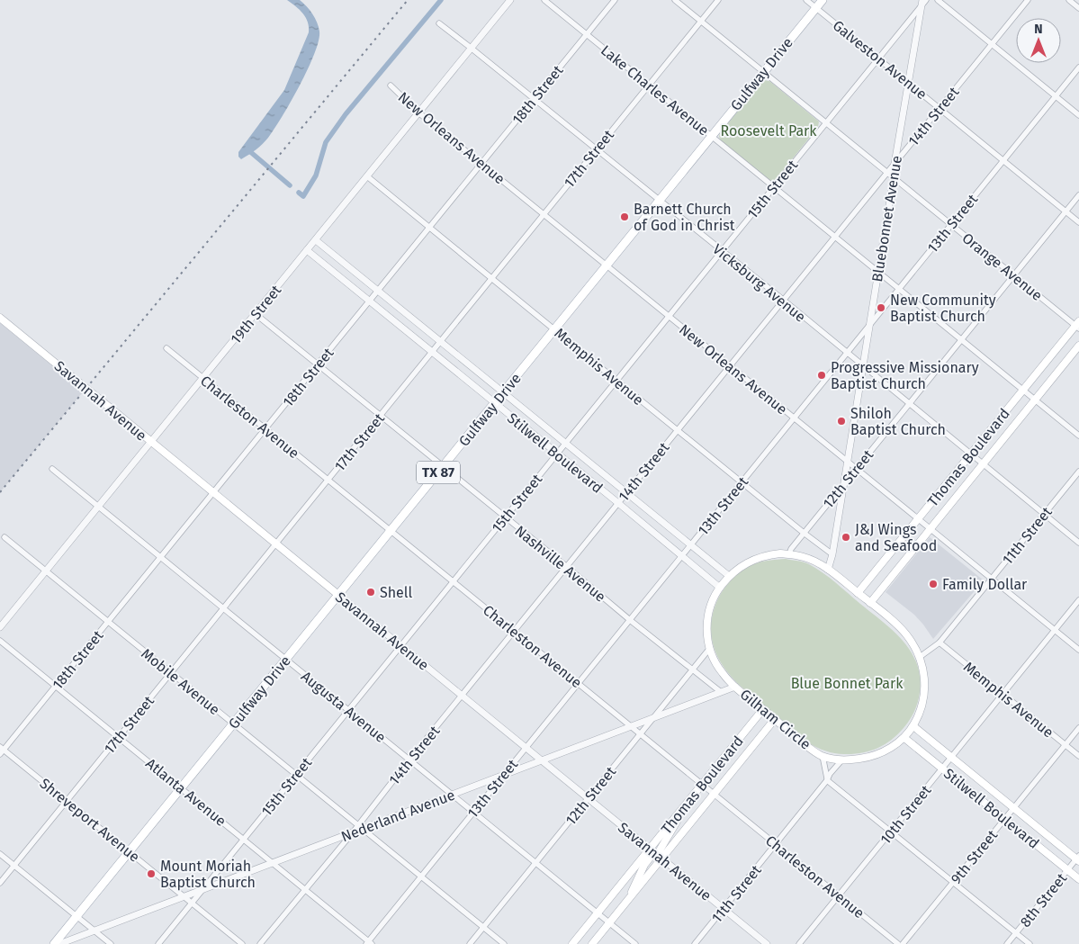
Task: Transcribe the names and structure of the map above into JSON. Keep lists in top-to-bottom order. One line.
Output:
{"streets":{"main road":["Gulfway Drive","Savannah Avenue","Stilwell Boulevard","Thomas Boulevard","TX 87","Gilham Circle"],"street":["Galveston Avenue","Lake Charles Avenue","18th Street","14th Street","New Orleans Avenue","17th Street","15th Street","Bluebonnet Avenue","13th Street","Orange Avenue","Vicksburg Avenue","19th Street","Memphis Avenue","Charleston Avenue","12th Street","11th Street","Nashville Avenue","Mobile Avenue","Augusta Avenue","Atlanta Avenue","10th Street","Nederland Avenue","Shreveport Avenue","9th Street","8th Street"]},"crossings":[["Galveston Avenue","Gulfway Drive"],["Galveston Avenue","14th Street"],["Galveston Avenue","15th Street"],["Galveston Avenue","Bluebonnet Avenue"],["Galveston Avenue","13th Street"],["Galveston Avenue","12th Street"],["Gulfway Drive","Lake Charles Avenue"],["Gulfway Drive","New Orleans Avenue"],["Gulfway Drive","Orange Avenue"],["Gulfway Drive","Vicksburg Avenue"],["Gulfway Drive","Memphis Avenue"],["Gulfway Drive","Savannah Avenue"],["Gulfway Drive","Charleston Avenue"],["Gulfway Drive","Stilwell Boulevard"],["Gulfway Drive","Nashville Avenue"],["Gulfway Drive","Mobile Avenue"],["Gulfway Drive","Augusta Avenue"],["Gulfway Drive","Atlanta Avenue"],["Gulfway Drive","Shreveport Avenue"],["Lake Charles Avenue","18th Street"],["Lake Charles Avenue","14th Street"],["Lake Charles Avenue","17th Street"],["Lake Charles Avenue","15th Street"],["Lake Charles Avenue","Bluebonnet Avenue"],["Lake Charles Avenue","13th Street"],["Lake Charles Avenue","Thomas Boulevard"],["Lake Charles Avenue","12th Street"],["18th Street","New Orleans Avenue"],["18th Street","Vicksburg Avenue"],["18th Street","Memphis Avenue"],["18th Street","Savannah Avenue"],["18th Street","Charleston Avenue"],["18th Street","Stilwell Boulevard"],["18th Street","Nashville Avenue"],["18th Street","Mobile Avenue"],["18th Street","Augusta Avenue"],["18th Street","Atlanta Avenue"],["18th Street","Shreveport Avenue"],["14th Street","New Orleans Avenue"],["14th Street","Bluebonnet Avenue"],["14th Street","Orange Avenue"],["14th Street","Vicksburg Avenue"],["14th Street","Memphis Avenue"],["14th Street","Savannah Avenue"],["14th Street","Charleston Avenue"],["14th Street","Stilwell Boulevard"],["14th Street","Nashville Avenue"],["14th Street","Mobile Avenue"],["14th Street","Augusta Avenue"],["14th Street","Nederland Avenue"],["New Orleans Avenue","17th Street"],["New Orleans Avenue","15th Street"],["New Orleans Avenue","Bluebonnet Avenue"],["New Orleans Avenue","13th Street"],["New Orleans Avenue","19th Street"],["New Orleans Avenue","Thomas Boulevard"],["New Orleans Avenue","12th Street"],["New Orleans Avenue","11th Street"],["New Orleans Avenue","10th Street"],["17th Street","Orange Avenue"],["17th Street","Vicksburg Avenue"],["17th Street","Memphis Avenue"],["17th Street","Savannah Avenue"],["17th Street","Charleston Avenue"],["17th Street","Stilwell Boulevard"],["17th Street","Nashville Avenue"],["17th Street","Mobile Avenue"],["17th Street","Augusta Avenue"],["17th Street","Atlanta Avenue"],["17th Street","Shreveport Avenue"],["15th Street","Bluebonnet Avenue"],["15th Street","Orange Avenue"],["15th Street","Vicksburg Avenue"],["15th Street","Memphis Avenue"],["15th Street","Savannah Avenue"],["15th Street","Charleston Avenue"],["15th Street","Stilwell Boulevard"],["15th Street","Nashville Avenue"],["15th Street","Mobile Avenue"],["15th Street","Augusta Avenue"],["15th Street","Atlanta Avenue"],["15th Street","Nederland Avenue"],["15th Street","Shreveport Avenue"],["Bluebonnet Avenue","13th Street"],["Bluebonnet Avenue","Orange Avenue"],["Bluebonnet Avenue","Vicksburg Avenue"],["Bluebonnet Avenue","Memphis Avenue"],["Bluebonnet Avenue","12th Street"],["Bluebonnet Avenue","Gilham Circle"],["13th Street","Orange Avenue"],["13th Street","Vicksburg Avenue"],["13th Street","Memphis Avenue"],["13th Street","Savannah Avenue"],["13th Street","Charleston Avenue"],["13th Street","Stilwell Boulevard"],["13th Street","Nashville Avenue"],["13th Street","Mobile Avenue"],["13th Street","Augusta Avenue"],["13th Street","Atlanta Avenue"],["13th Street","Nederland Avenue"],["Orange Avenue","Thomas Boulevard"],["Orange Avenue","12th Street"],["Vicksburg Avenue","19th Street"],["Vicksburg Avenue","Thomas Boulevard"],["Vicksburg Avenue","12th Street"],["Vicksburg Avenue","11th Street"],["19th Street","Memphis Avenue"],["19th Street","Savannah Avenue"],["19th Street","Charleston Avenue"],["19th Street","Stilwell Boulevard"],["19th Street","Nashville Avenue"],["19th Street","Mobile Avenue"],["19th Street","Augusta Avenue"],["Memphis Avenue","12th Street"],["Memphis Avenue","11th Street"],["Memphis Avenue","10th Street"],["Memphis Avenue","9th Street"],["Savannah Avenue","Thomas Boulevard"],["Savannah Avenue","12th Street"],["Savannah Avenue","11th Street"],["Savannah Avenue","Nederland Avenue"],["Charleston Avenue","Thomas Boulevard"],["Charleston Avenue","12th Street"],["Charleston Avenue","11th Street"],["Charleston Avenue","10th Street"],["Charleston Avenue","Nederland Avenue"],["Stilwell Boulevard","Gilham Circle"],["Stilwell Boulevard","10th Street"],["Stilwell Boulevard","9th Street"],["Stilwell Boulevard","8th Street"],["Thomas Boulevard","Augusta Avenue"],["Thomas Boulevard","Gilham Circle"],["12th Street","Nashville Avenue"],["12th Street","Mobile Avenue"],["12th Street","Augusta Avenue"],["12th Street","Gilham Circle"],["12th Street","Nederland Avenue"],["11th Street","Gilham Circle"],["Nashville Avenue","Nederland Avenue"],["Mobile Avenue","Nederland Avenue"],["Augusta Avenue","Nederland Avenue"],["Gilham Circle","Nederland Avenue"],["Atlanta Avenue","Nederland Avenue"],["Nederland Avenue","Shreveport Avenue"]],"parks":["Roosevelt Park","Blue Bonnet Park"],"places":["Barnett Church of God in Christ","New Community Baptist Church","Progressive Missionary Baptist Church","Shiloh Baptist Church","J&J Wings and Seafood","Family Dollar","Shell","Mount Moriah Baptist Church"],"north":"top"}
